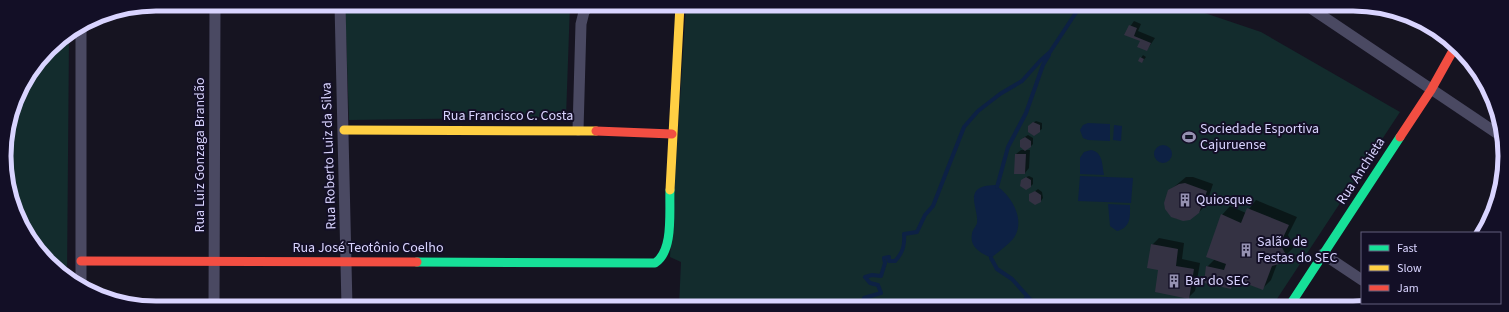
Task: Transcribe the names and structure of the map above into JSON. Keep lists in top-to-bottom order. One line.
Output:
{"streets":{"street":["Rua Francisco C. Costa","Rua Luiz Gonzaga Brandão","Rua Roberto Luiz da Silva","Rua Anchieta","Rua José Teotônio Coelho"]},"crossings":[["Rua Francisco C. Costa","Rua Roberto Luiz da Silva"],["Rua Francisco C. Costa","Rua José Teotônio Coelho"],["Rua Luiz Gonzaga Brandão","Rua José Teotônio Coelho"],["Rua Roberto Luiz da Silva","Rua José Teotônio Coelho"]],"places":{"sports":["Sociedade Esportiva Cajuruense"],"building":["Quiosque","Salão de Festas do SEC","Bar do SEC"]},"legend":["Fast","Slow","Jam"]}
